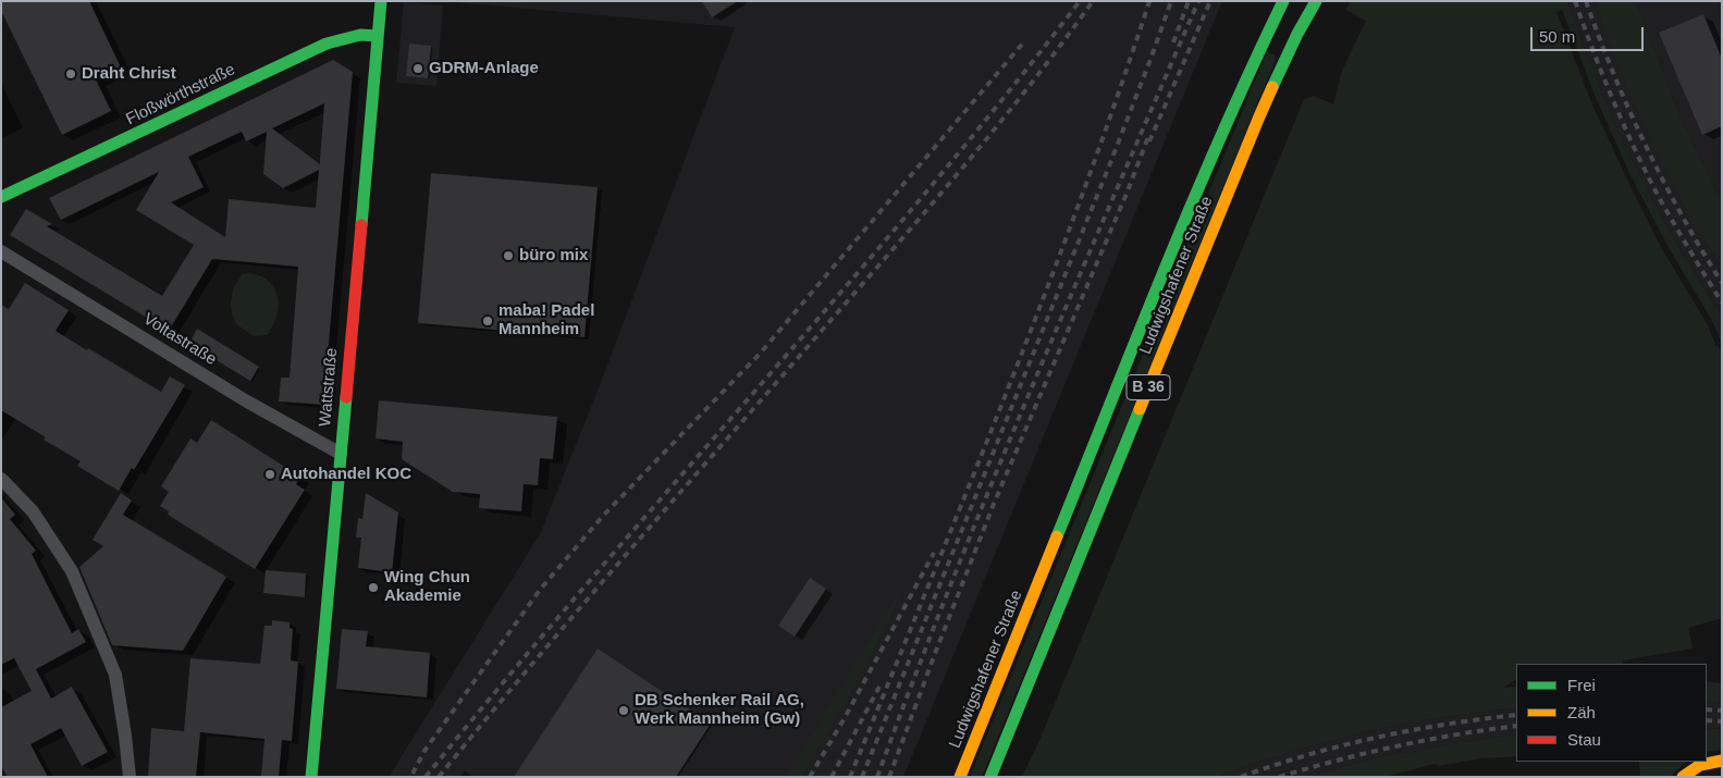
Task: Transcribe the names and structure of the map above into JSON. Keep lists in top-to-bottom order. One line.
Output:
{"streets":{"main road":["Floßwörthstraße","Ludwigshafener Straße","Wattstraße","B 36"],"street":["Voltastraße"]},"crossings":[["Floßwörthstraße","Wattstraße"],["Voltastraße","Wattstraße"]],"places":["GDRM-Anlage","Draht Christ","büro mix","maba! Padel Mannheim","Autohandel KOC","Wing Chun Akademie","DB Schenker Rail AG, Werk Mannheim (Gw)"],"legend":["Frei","Zäh","Stau"],"scale_bar":"50 m"}
